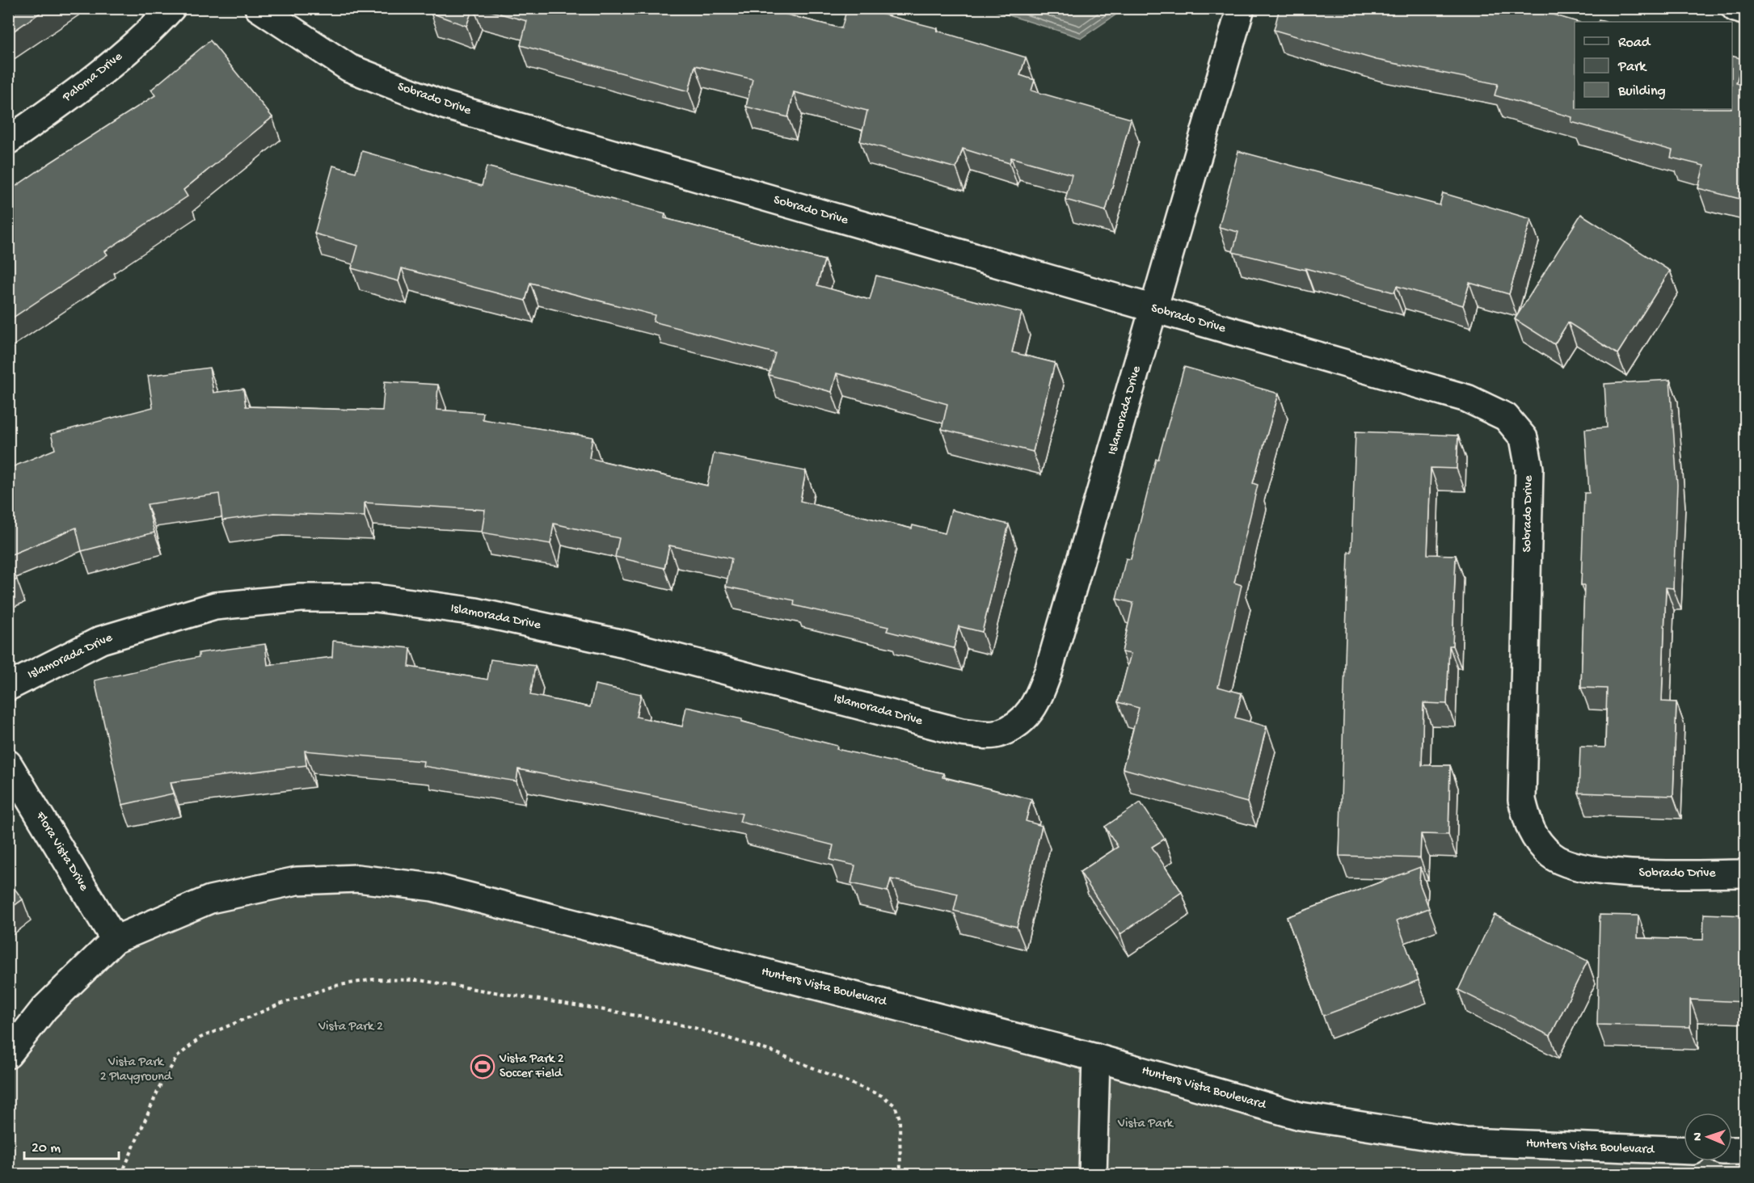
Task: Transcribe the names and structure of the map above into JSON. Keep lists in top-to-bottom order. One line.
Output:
{"streets":{"street":["Paloma Drive","Sobrado Drive","Islamorada Drive","Flora Vista Drive","Hunters Vista Boulevard"]},"crossings":[["Sobrado Drive","Islamorada Drive"],["Flora Vista Drive","Hunters Vista Boulevard"]],"parks":["Vista Park 2","Vista Park 2 Playground","Vista Park"],"places":{"sports":["Vista Park 2 Soccer Field"]},"legend":["Road","Park","Building"],"scale_bar":"20 m","north":"left"}
